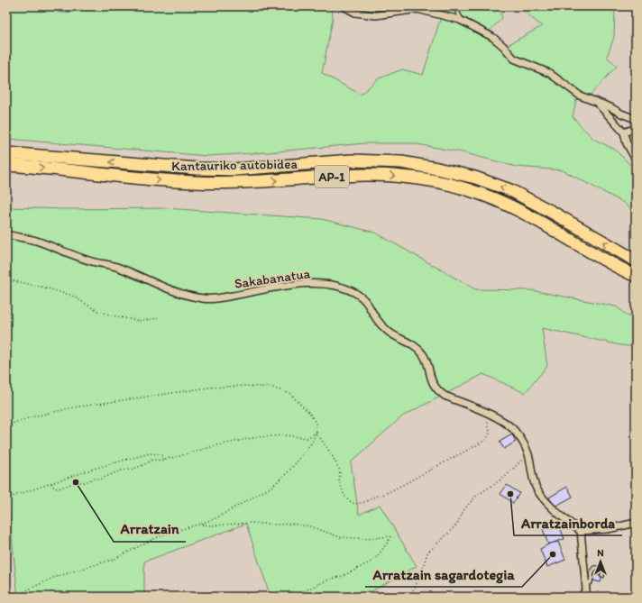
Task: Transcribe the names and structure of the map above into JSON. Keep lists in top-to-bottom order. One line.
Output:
{"streets":{"highway":["Kantauriko autobidea","AP-1"],"street":["Sakabanatua"]},"places":["Arratzain","Arratzainborda","Arratzain sagardotegia"],"north":"top"}
